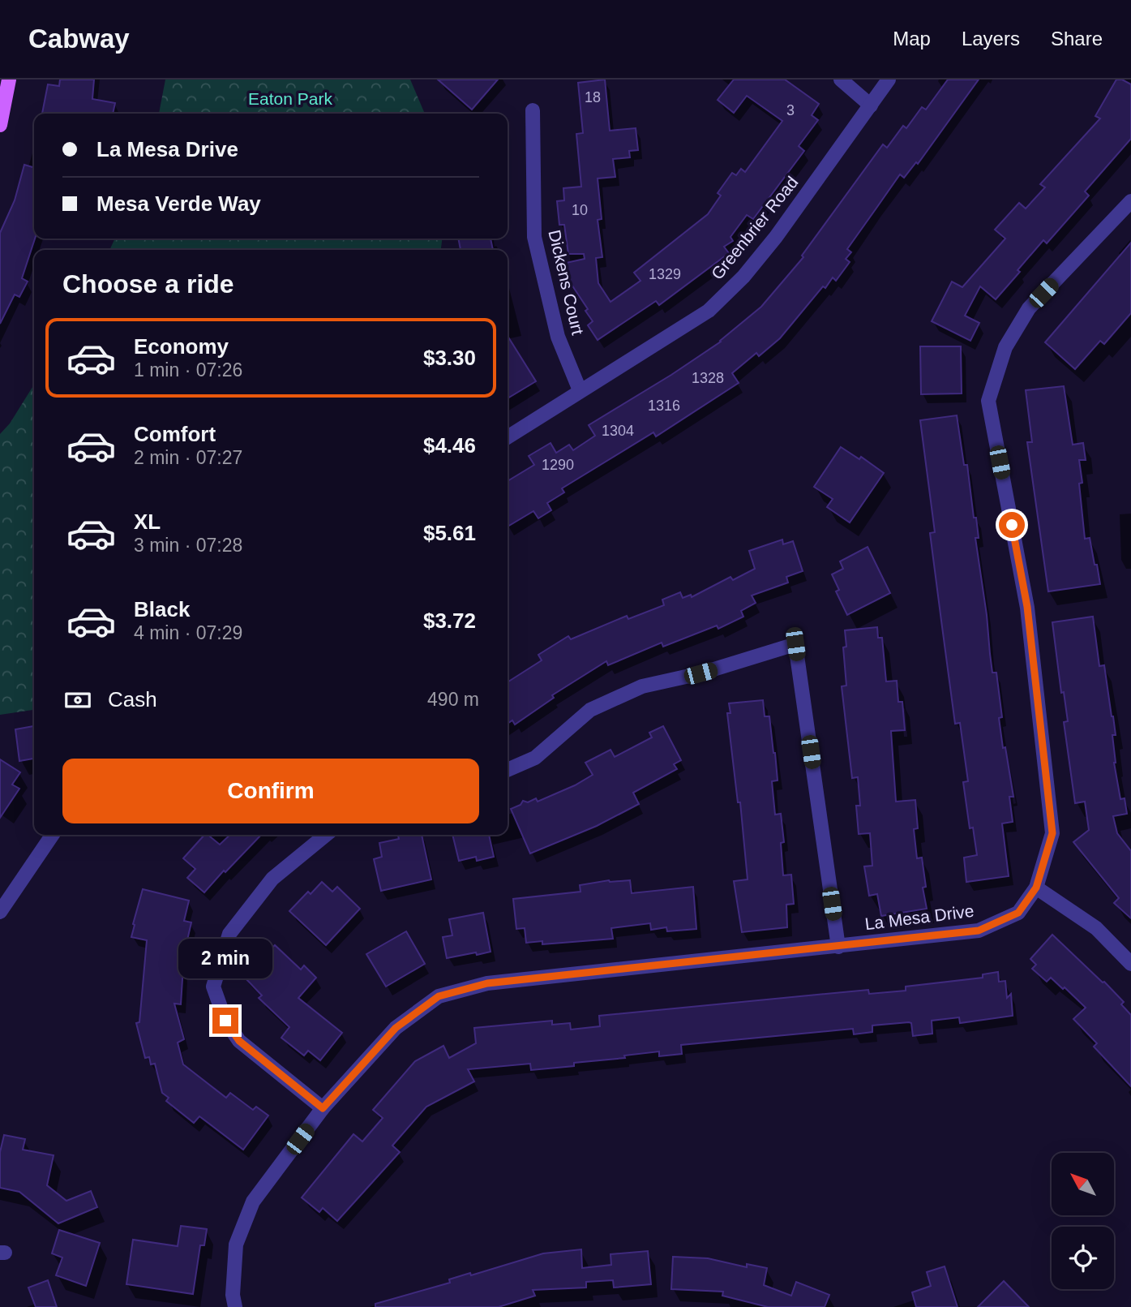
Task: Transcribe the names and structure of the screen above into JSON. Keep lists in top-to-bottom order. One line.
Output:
{"streets":{"street":["Greenbrier Road","Dickens Court","La Mesa Drive"]},"crossings":[["Greenbrier Road","Dickens Court"]],"parks":["Eaton Park"],"house_numbers":["18","3","10","1329","1328","1316","1304","1290"],"north":"top left","page":{"header":"Cabway","nav":["Map","Layers","Share"],"banner":["La Mesa Drive","Mesa Verde Way"],"heading":"Choose a ride","list":[{"name":"Economy","note":"1 min · 07:26","value":"$3.30"},{"name":"Comfort","note":"2 min · 07:27","value":"$4.46"},{"name":"XL","note":"3 min · 07:28","value":"$5.61"},{"name":"Black","note":"4 min · 07:29","value":"$3.72"}],"pay":["Cash","490 m"],"buttons":"Confirm","bubble":"2 min"}}
